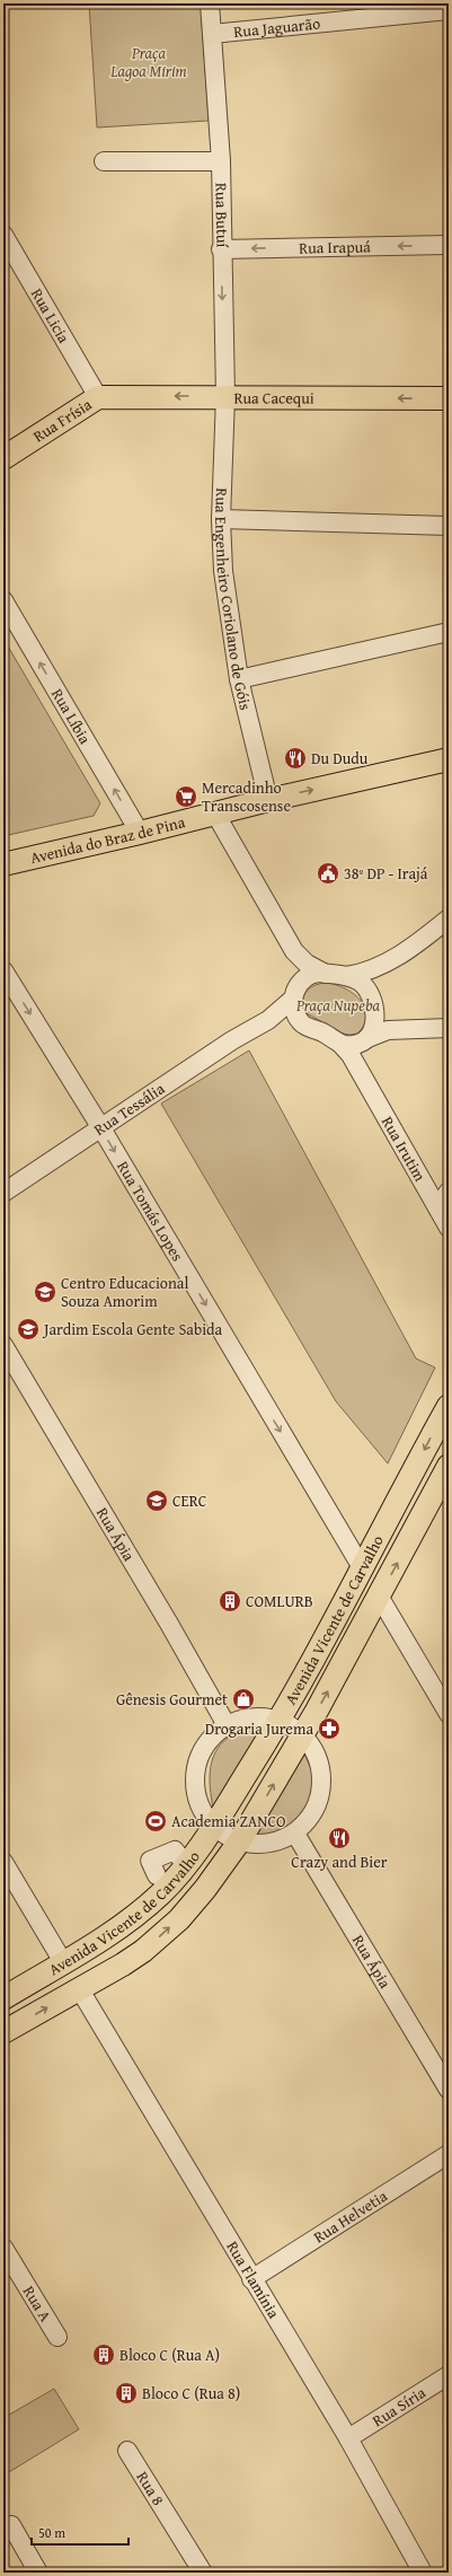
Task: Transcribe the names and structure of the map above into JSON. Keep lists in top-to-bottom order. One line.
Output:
{"streets":{"main road":["Rua Cacequi","Rua Frísia","Avenida do Braz de Pina","Avenida Vicente de Carvalho"],"street":["Rua Jaguarão","Rua Butuí","Rua Irapuá","Rua Licia","Rua Engenheiro Coriolano de Góis","Rua Líbia","Rua Tessália","Rua Irutim","Rua Tomás Lopes","Rua Ápia","Rua Helvetia","Rua Flamínia","Rua A","Rua Síria","Rua 8"]},"crossings":[["Rua Jaguarão","Rua Butuí"],["Rua Butuí","Rua Irapuá"],["Rua Butuí","Rua Cacequi"],["Rua Butuí","Rua Engenheiro Coriolano de Góis"],["Rua Licia","Rua Cacequi"],["Rua Licia","Rua Frísia"],["Rua Cacequi","Rua Frísia"],["Rua Cacequi","Rua Engenheiro Coriolano de Góis"],["Rua Engenheiro Coriolano de Góis","Avenida do Braz de Pina"],["Rua Líbia","Avenida do Braz de Pina"],["Rua Tessália","Rua Irutim"],["Rua Tessália","Rua Tomás Lopes"],["Rua Tomás Lopes","Avenida Vicente de Carvalho"],["Avenida Vicente de Carvalho","Rua Flamínia"],["Rua Helvetia","Rua Flamínia"],["Rua Flamínia","Rua Síria"]],"one_way":["Rua Butuí","Rua Irapuá","Rua Cacequi","Rua Líbia","Avenida do Braz de Pina","Rua Tomás Lopes"],"parks":["Praça Lagoa Mirim","Praça Nupeba"],"places":{"restaurant":["Du Dudu","Crazy and Bier"],"supermarket":["Mercadinho Transcosense"],"public building":["38º DP - Irajá"],"school or university":["Centro Educacional Souza Amorim","Jardim Escola Gente Sabida","CERC"],"building":["COMLURB","Bloco C (Rua A)","Bloco C (Rua 8)"],"shop":["Gênesis Gourmet"],"pharmacy":["Drogaria Jurema"],"sports":["Academia ZANCO"]},"scale_bar":"50 m"}
